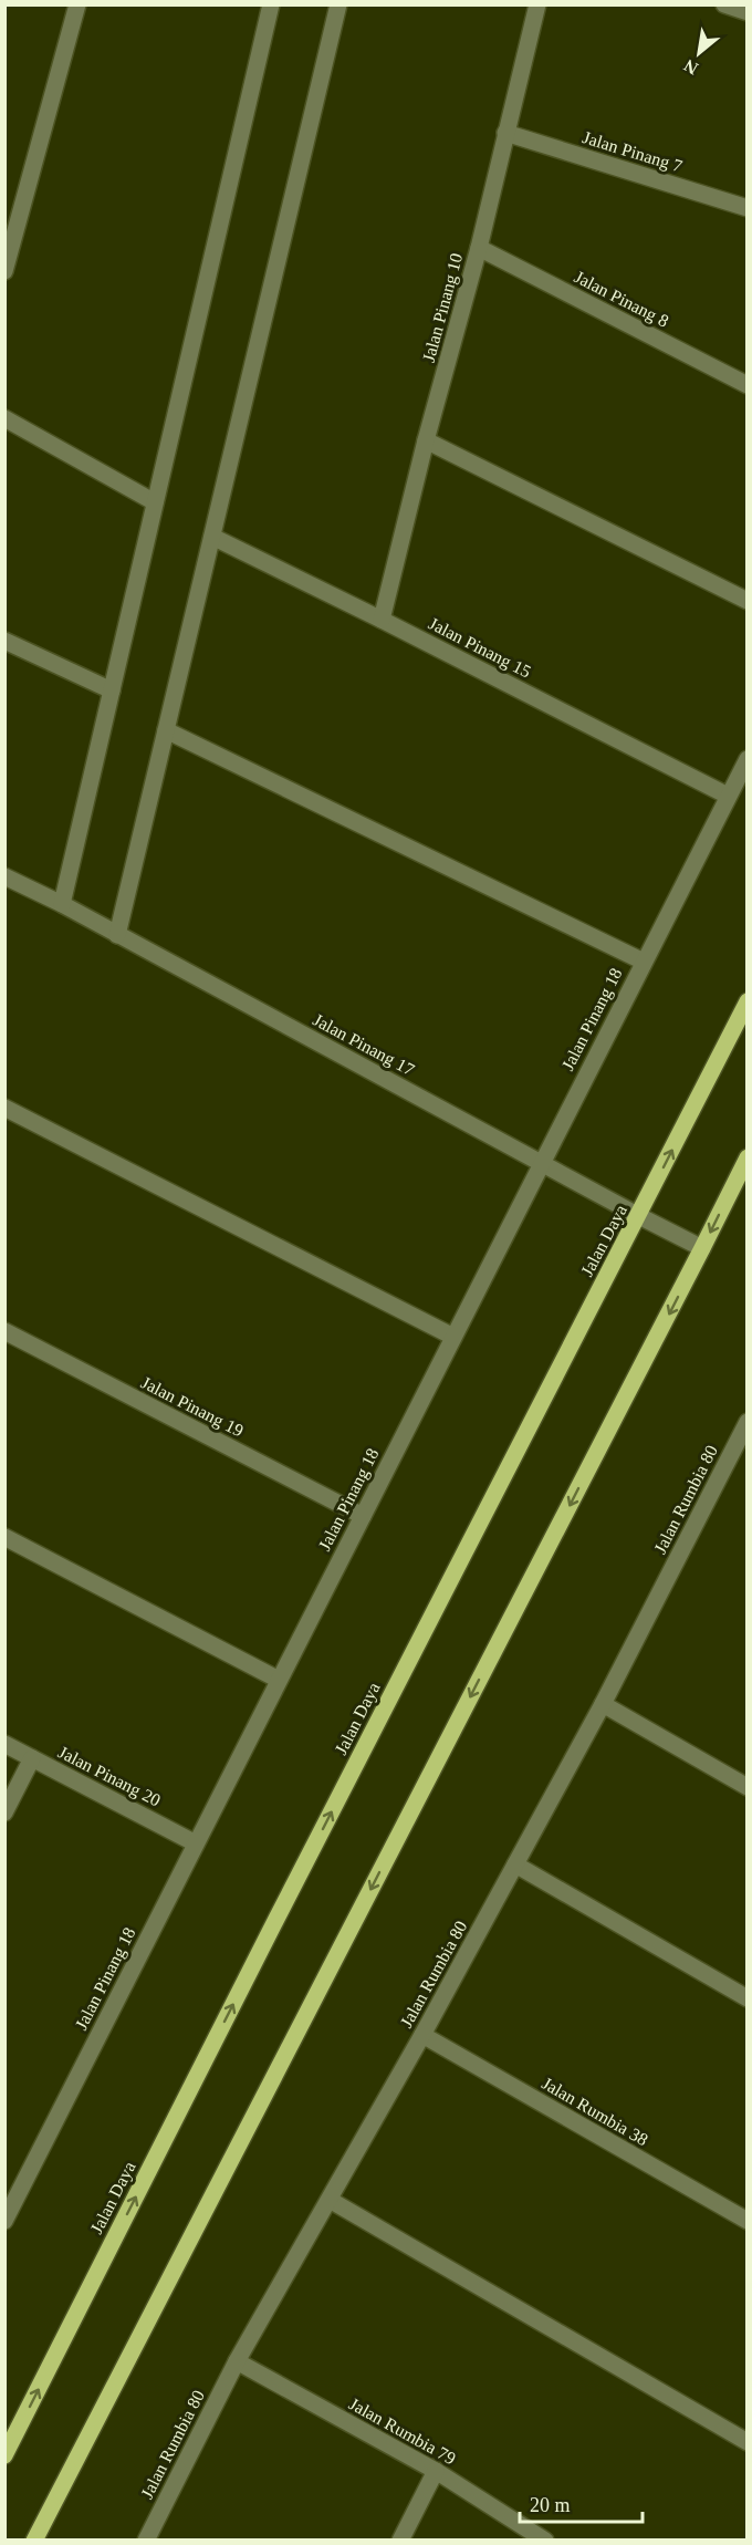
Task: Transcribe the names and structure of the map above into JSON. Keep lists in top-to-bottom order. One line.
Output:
{"streets":{"main road":["Jalan Daya"],"street":["Jalan Pinang 7","Jalan Pinang 8","Jalan Pinang 10","Jalan Pinang 15","Jalan Pinang 18","Jalan Pinang 17","Jalan Pinang 19","Jalan Rumbia 80","Jalan Pinang 20","Jalan Rumbia 38","Jalan Rumbia 79"]},"crossings":[["Jalan Pinang 7","Jalan Pinang 10"],["Jalan Pinang 8","Jalan Pinang 10"],["Jalan Pinang 10","Jalan Pinang 15"],["Jalan Pinang 15","Jalan Pinang 18"],["Jalan Pinang 18","Jalan Pinang 17"],["Jalan Pinang 18","Jalan Pinang 19"],["Jalan Pinang 18","Jalan Pinang 20"],["Jalan Pinang 17","Jalan Daya"],["Jalan Rumbia 80","Jalan Rumbia 38"],["Jalan Rumbia 80","Jalan Rumbia 79"]],"scale_bar":"20 m","north":"bottom left"}
